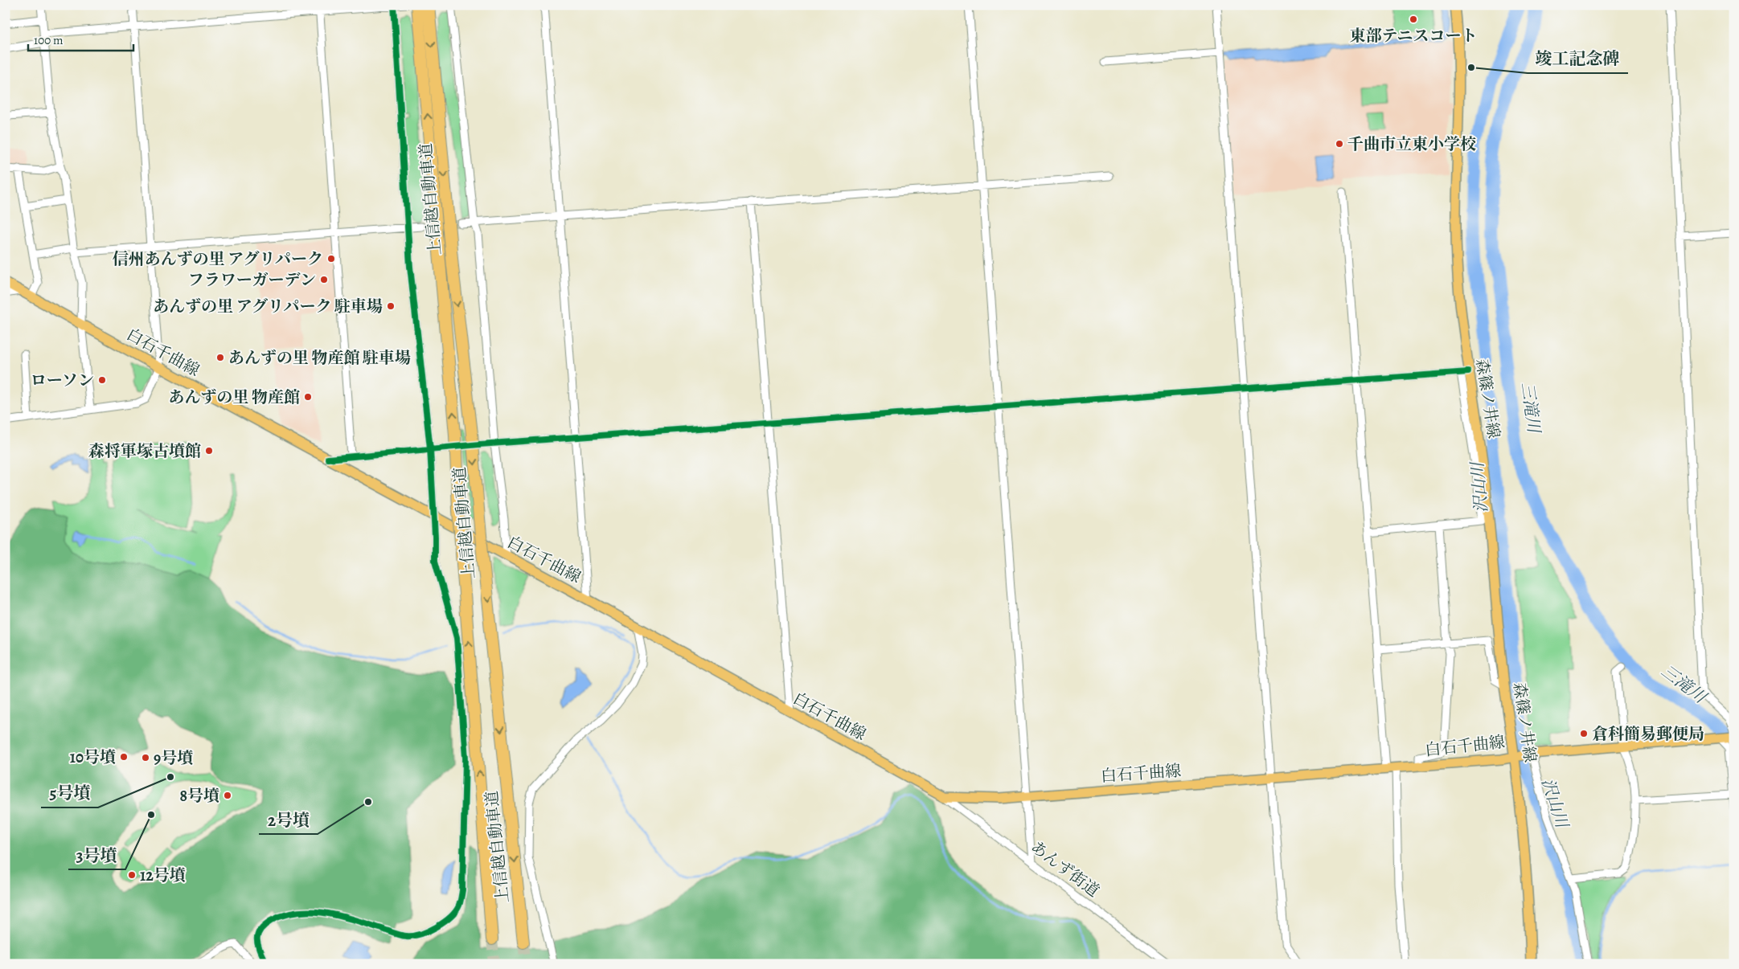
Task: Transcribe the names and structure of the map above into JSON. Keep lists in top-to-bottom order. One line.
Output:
{"streets":{"highway":["上信越自動車道"],"main road":["白石千曲線","森篠ノ井線"],"street":["あんず街道"]},"crossings":[["白石千曲線","森篠ノ井線"],["白石千曲線","あんず街道"]],"water":["三滝川","沢山川"],"places":["東部テニスコート","竣工記念碑","千曲市立東小学校","信州あんずの里 アグリパーク","フラワーガーデン","あんずの里 アグリパーク 駐車場","あんずの里 物産館 駐車場","ローソン","あんずの里 物産館","森将軍塚古墳館","倉科簡易郵便局","10号墳","9号墳","5号墳","8号墳","2号墳","3号墳","12号墳"],"scale_bar":"100 m"}
